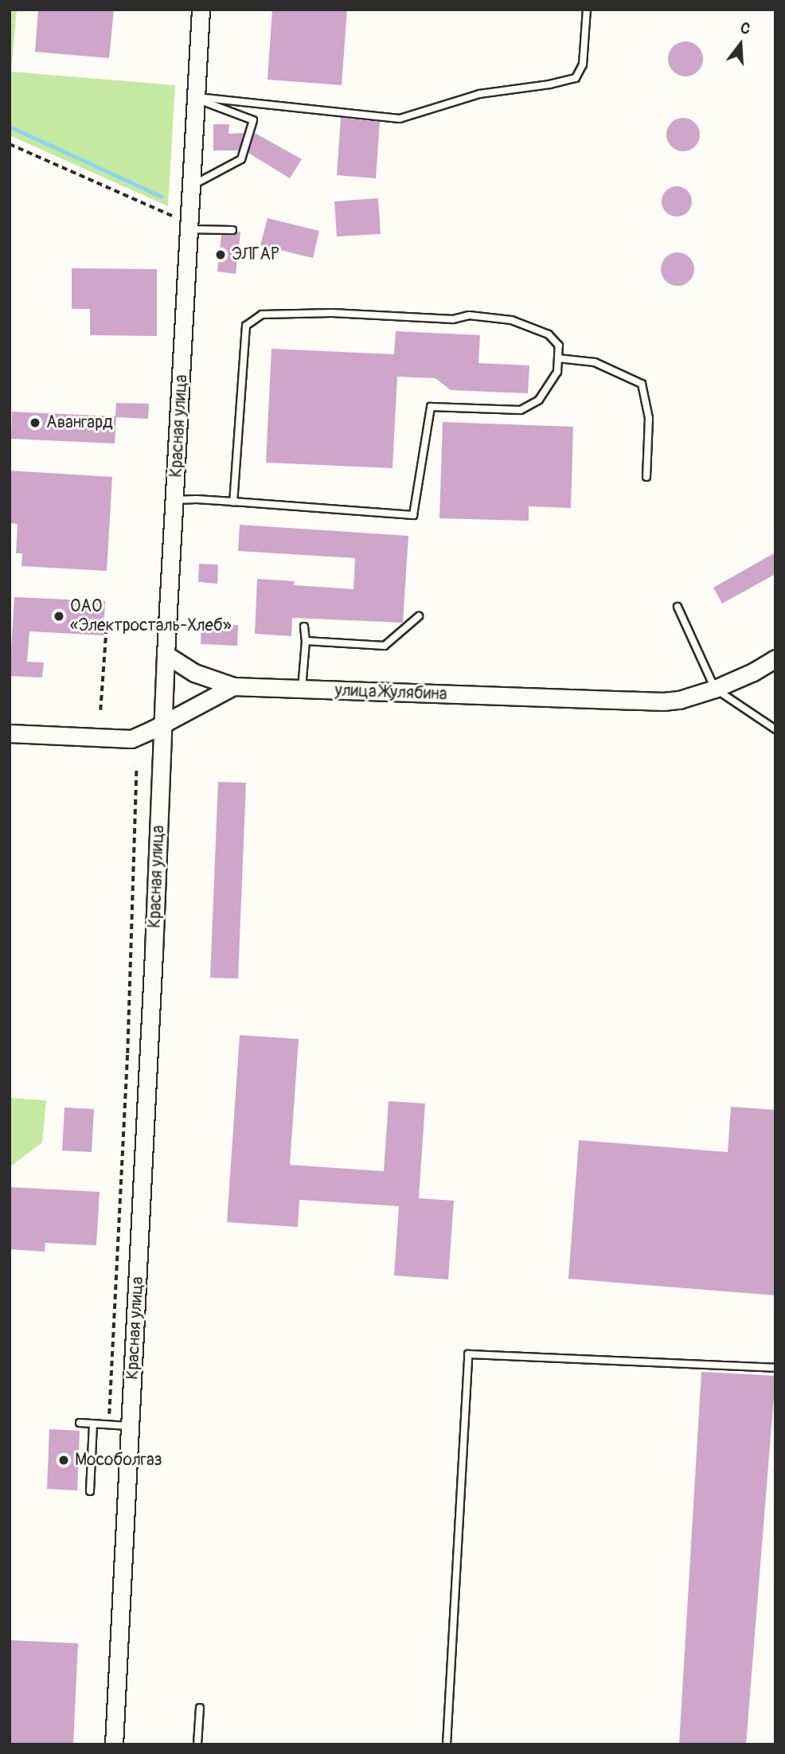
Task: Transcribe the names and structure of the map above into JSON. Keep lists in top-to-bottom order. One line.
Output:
{"streets":{"main road":["Красная улица","улица Жулябина"]},"crossings":[["Красная улица","улица Жулябина"]],"places":["ЭЛГАР","Авангард","ОАО «Электросталь-Хлеб»","Мособолгаз"],"north":"top"}
